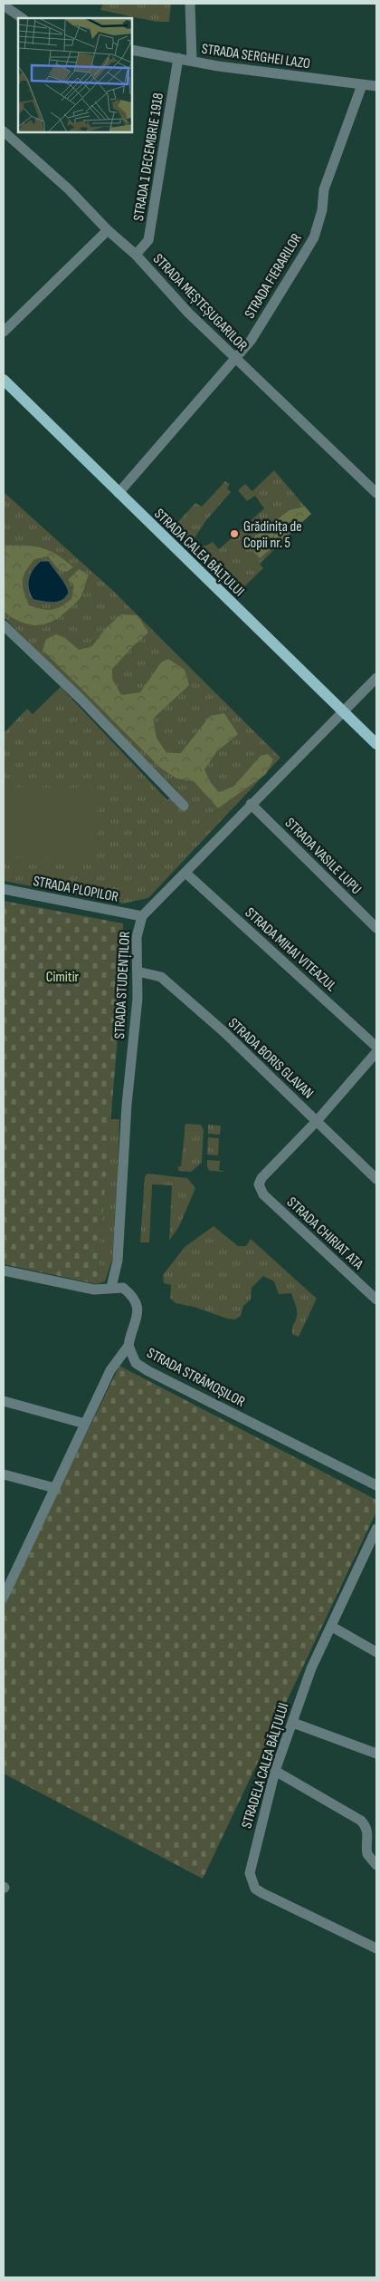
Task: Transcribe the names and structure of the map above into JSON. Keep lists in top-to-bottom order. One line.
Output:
{"streets":{"main road":["STRADA CALEA BĂLȚULUI"],"street":["STRADA SERGHEI LAZO","STRADA 1 DECEMBRIE 1918","STRADA FIERARILOR","STRADA MEȘTEȘUGARILOR","STRADA VASILE LUPU","STRADA PLOPILOR","STRADA MIHAI VITEAZUL","STRADA STUDENȚILOR","STRADA BORIS GLAVAN","STRADA CHIRIAT ATA","STRADA STRĂMOȘILOR","STRADELA CALEA BĂLȚULUI"]},"crossings":[["STRADA SERGHEI LAZO","STRADA 1 DECEMBRIE 1918"],["STRADA SERGHEI LAZO","STRADA FIERARILOR"],["STRADA 1 DECEMBRIE 1918","STRADA MEȘTEȘUGARILOR"],["STRADA FIERARILOR","STRADA MEȘTEȘUGARILOR"],["STRADA FIERARILOR","STRADA CALEA BĂLȚULUI"],["STRADA CALEA BĂLȚULUI","STRADA STUDENȚILOR"],["STRADA VASILE LUPU","STRADA STUDENȚILOR"],["STRADA PLOPILOR","STRADA STUDENȚILOR"],["STRADA MIHAI VITEAZUL","STRADA STUDENȚILOR"],["STRADA STUDENȚILOR","STRADA BORIS GLAVAN"],["STRADA STUDENȚILOR","STRADA STRĂMOȘILOR"],["STRADA BORIS GLAVAN","STRADA CHIRIAT ATA"]],"parks":["Cimitir"],"places":["Grădinița de Copii nr. 5"]}
